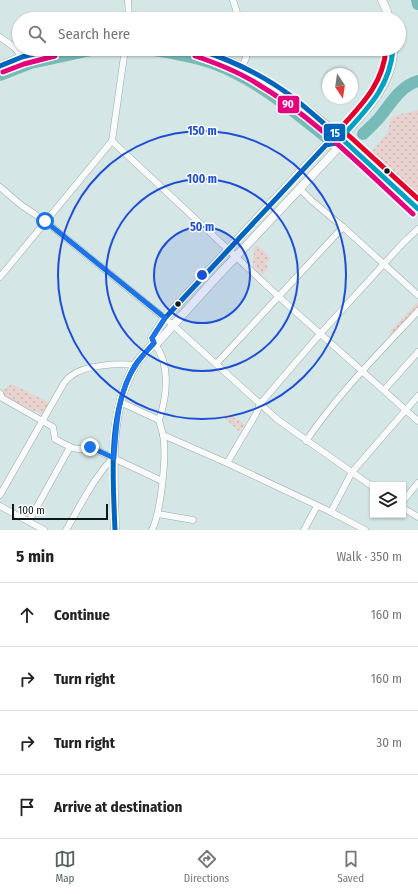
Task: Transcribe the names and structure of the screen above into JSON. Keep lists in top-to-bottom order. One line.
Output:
{"lines":["transit line 15","transit line 90"],"scale_bar":"100 m","north":"bottom","page":{"search":"Search here","scale":"100 m","heading":["5 min","Walk · 350 m"],"list":[["Continue","160 m"],["Turn right","160 m"],["Turn right","30 m"],"Arrive at destination"],"nav":["Map","Directions","Saved"]},"rings":["150 m","100 m","50 m"]}
